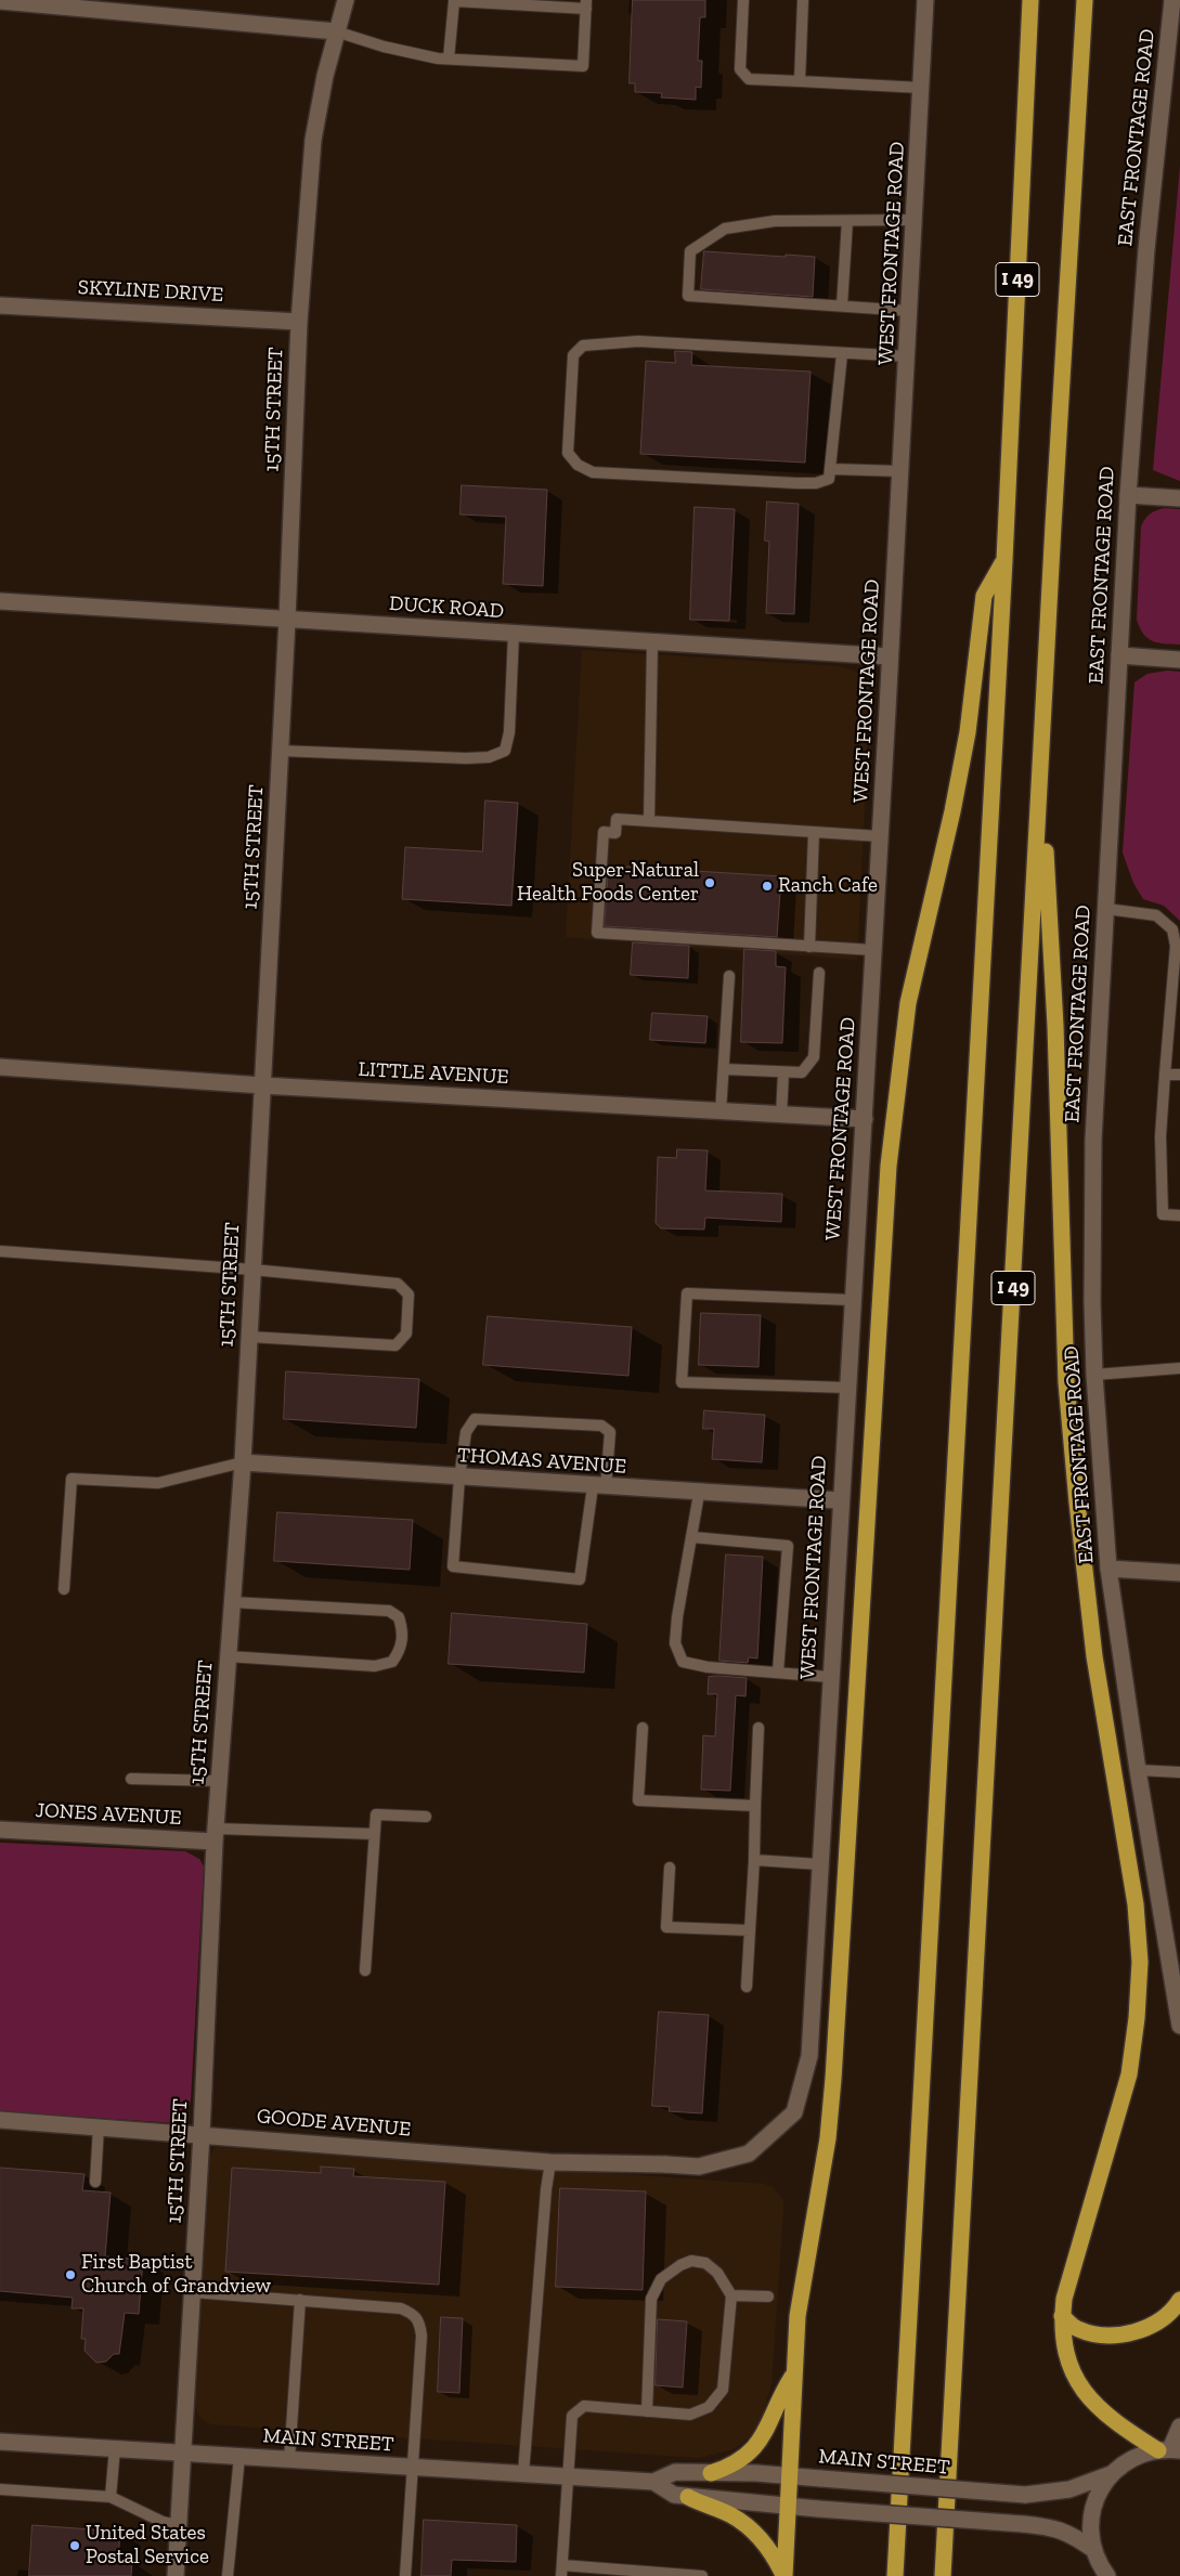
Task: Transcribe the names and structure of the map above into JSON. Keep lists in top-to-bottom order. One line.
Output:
{"streets":{"highway":["I 49"],"street":["EAST FRONTAGE ROAD","WEST FRONTAGE ROAD","SKYLINE DRIVE","15TH STREET","DUCK ROAD","LITTLE AVENUE","THOMAS AVENUE","JONES AVENUE","GOODE AVENUE","MAIN STREET"]},"crossings":[["WEST FRONTAGE ROAD","DUCK ROAD"],["WEST FRONTAGE ROAD","LITTLE AVENUE"],["WEST FRONTAGE ROAD","THOMAS AVENUE"],["WEST FRONTAGE ROAD","GOODE AVENUE"],["SKYLINE DRIVE","15TH STREET"],["15TH STREET","DUCK ROAD"],["15TH STREET","LITTLE AVENUE"],["15TH STREET","THOMAS AVENUE"],["15TH STREET","JONES AVENUE"],["15TH STREET","GOODE AVENUE"],["15TH STREET","MAIN STREET"]],"places":["Super-Natural Health Foods Center","Ranch Cafe","First Baptist Church of Grandview","United States Postal Service"]}
